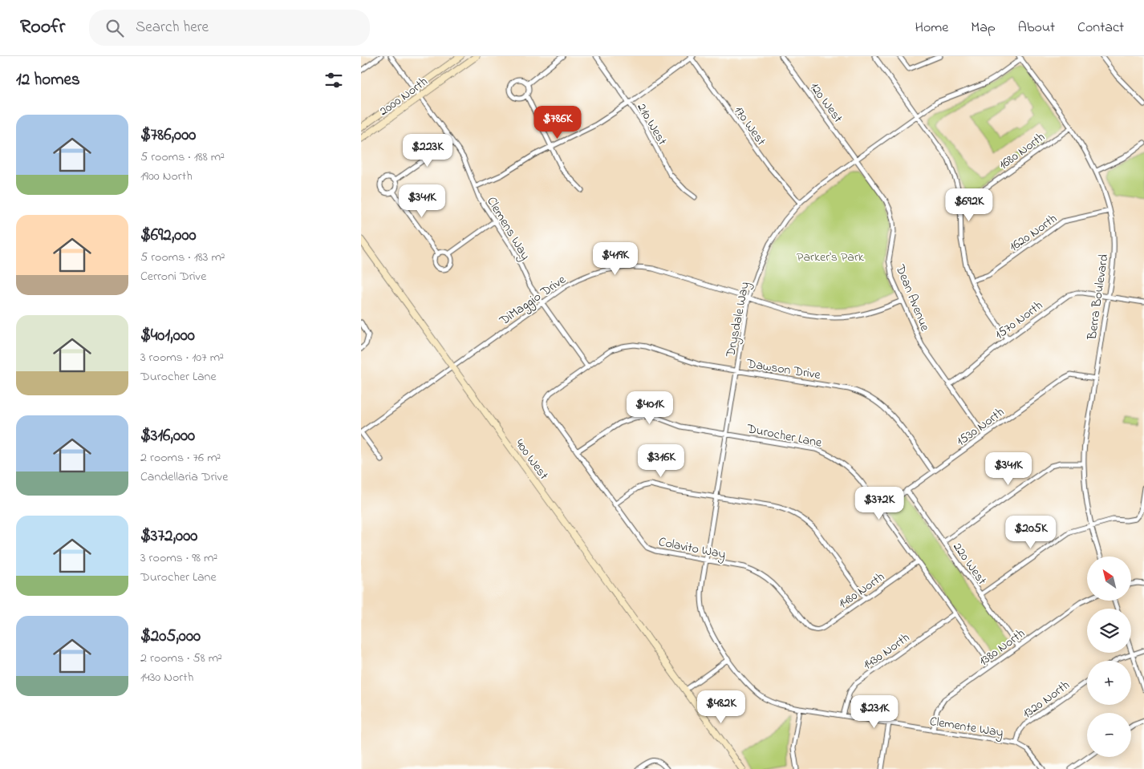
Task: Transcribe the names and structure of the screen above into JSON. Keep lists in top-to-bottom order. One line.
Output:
{"streets":{"street":["2000 North","120 West","210 West","170 West","1680 North","Clemens Way","1620 North","Berra Boulevard","Dean Avenue","DiMaggio Drive","Drysdale Way","1570 North","Dawson Drive","1530 North","Durocher Lane","400 West","Colavito Way","220 West","1480 North","1380 North","1430 North","1320 North","Clemente Way"]},"crossings":[["2000 North","Clemens Way"],["120 West","Dean Avenue"],["120 West","Drysdale Way"],["170 West","Drysdale Way"],["1680 North","Berra Boulevard"],["Clemens Way","DiMaggio Drive"],["Clemens Way","Dawson Drive"],["1620 North","Berra Boulevard"],["Berra Boulevard","Drysdale Way"],["Berra Boulevard","1570 North"],["Berra Boulevard","1530 North"],["Dean Avenue","DiMaggio Drive"],["Dean Avenue","Drysdale Way"],["Dean Avenue","1570 North"],["Dean Avenue","1530 North"],["DiMaggio Drive","Drysdale Way"],["DiMaggio Drive","400 West"],["Drysdale Way","Dawson Drive"],["Drysdale Way","Durocher Lane"],["Drysdale Way","Colavito Way"],["Drysdale Way","Clemente Way"],["Dawson Drive","1530 North"],["Dawson Drive","Colavito Way"],["1530 North","Durocher Lane"],["1530 North","220 West"],["Durocher Lane","Colavito Way"],["Durocher Lane","1480 North"],["Durocher Lane","1380 North"],["Durocher Lane","1430 North"],["Colavito Way","1480 North"],["220 West","1380 North"],["1380 North","Clemente Way"],["1430 North","Clemente Way"],["1320 North","Clemente Way"]],"parks":["Parker's Park"],"north":"top left","page":{"header":"Roofr","search":"Search here","nav":["Home","Map","About","Contact"],"heading":"12 homes","list":[{"name":"$786,000","note":"5 rooms · 188 m² · 1900 North"},{"name":"$692,000","note":"5 rooms · 183 m² · Cerroni Drive"},{"name":"$401,000","note":"3 rooms · 107 m² · Durocher Lane"},{"name":"$316,000","note":"2 rooms · 76 m² · Candellaria Drive"},{"name":"$372,000","note":"3 rooms · 98 m² · Durocher Lane"},{"name":"$205,000","note":"2 rooms · 58 m² · 1430 North"}],"price":["$786K","$223K","$341K","$692K","$419K","$401K","$316K","$341K","$372K","$205K","$482K","$231K"],"map_buttons":["+","−"]}}
